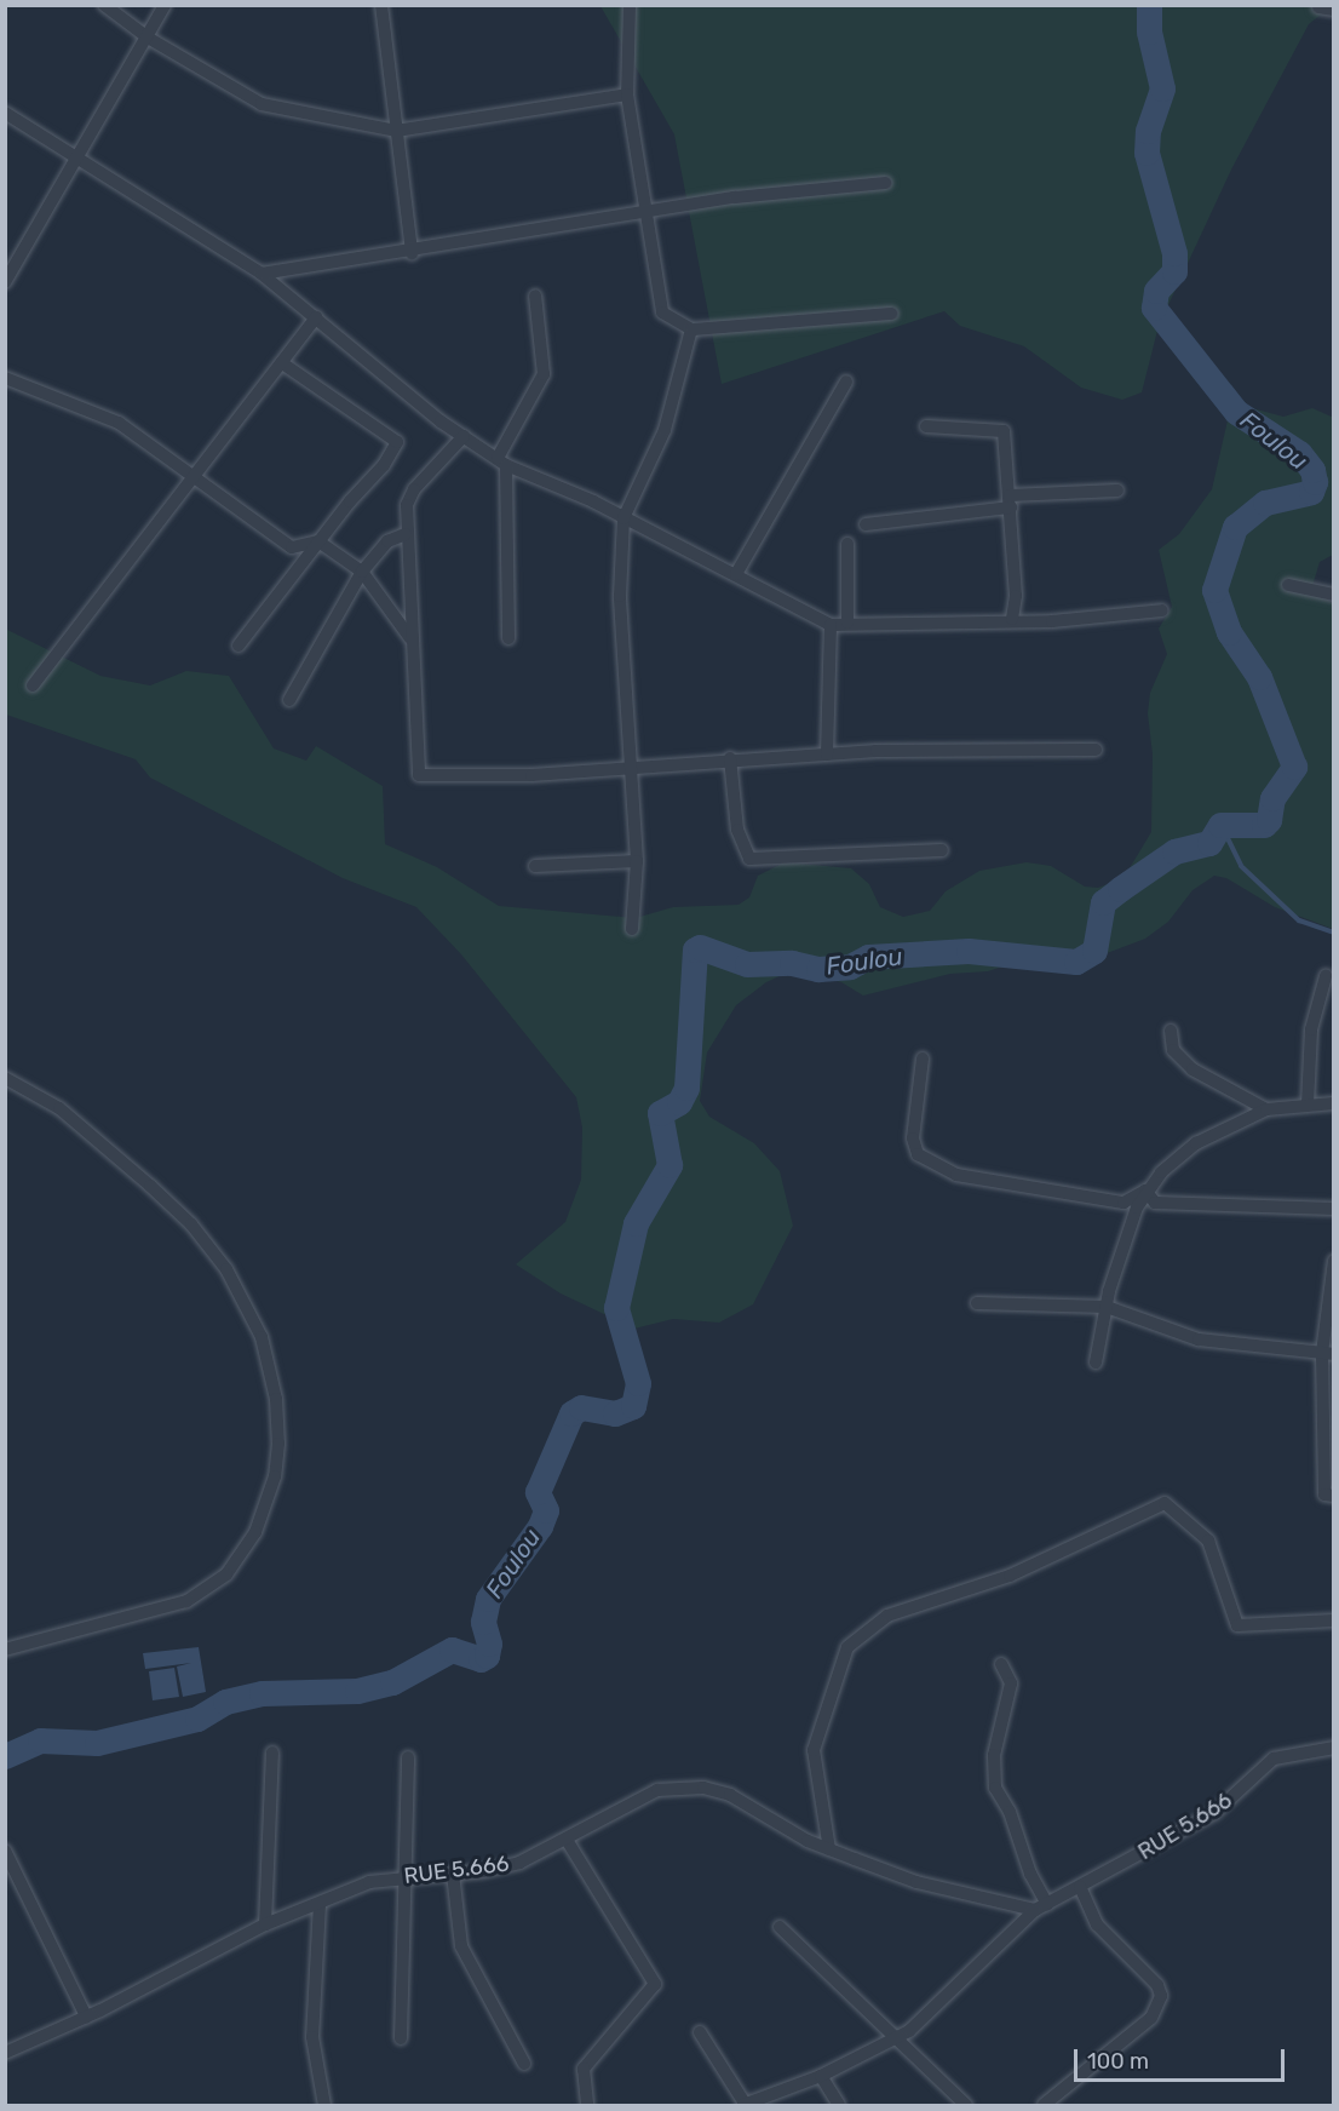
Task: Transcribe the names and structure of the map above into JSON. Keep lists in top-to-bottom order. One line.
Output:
{"streets":{"street":["RUE 5.666"]},"water":["Foulou"],"scale_bar":"100 m"}
